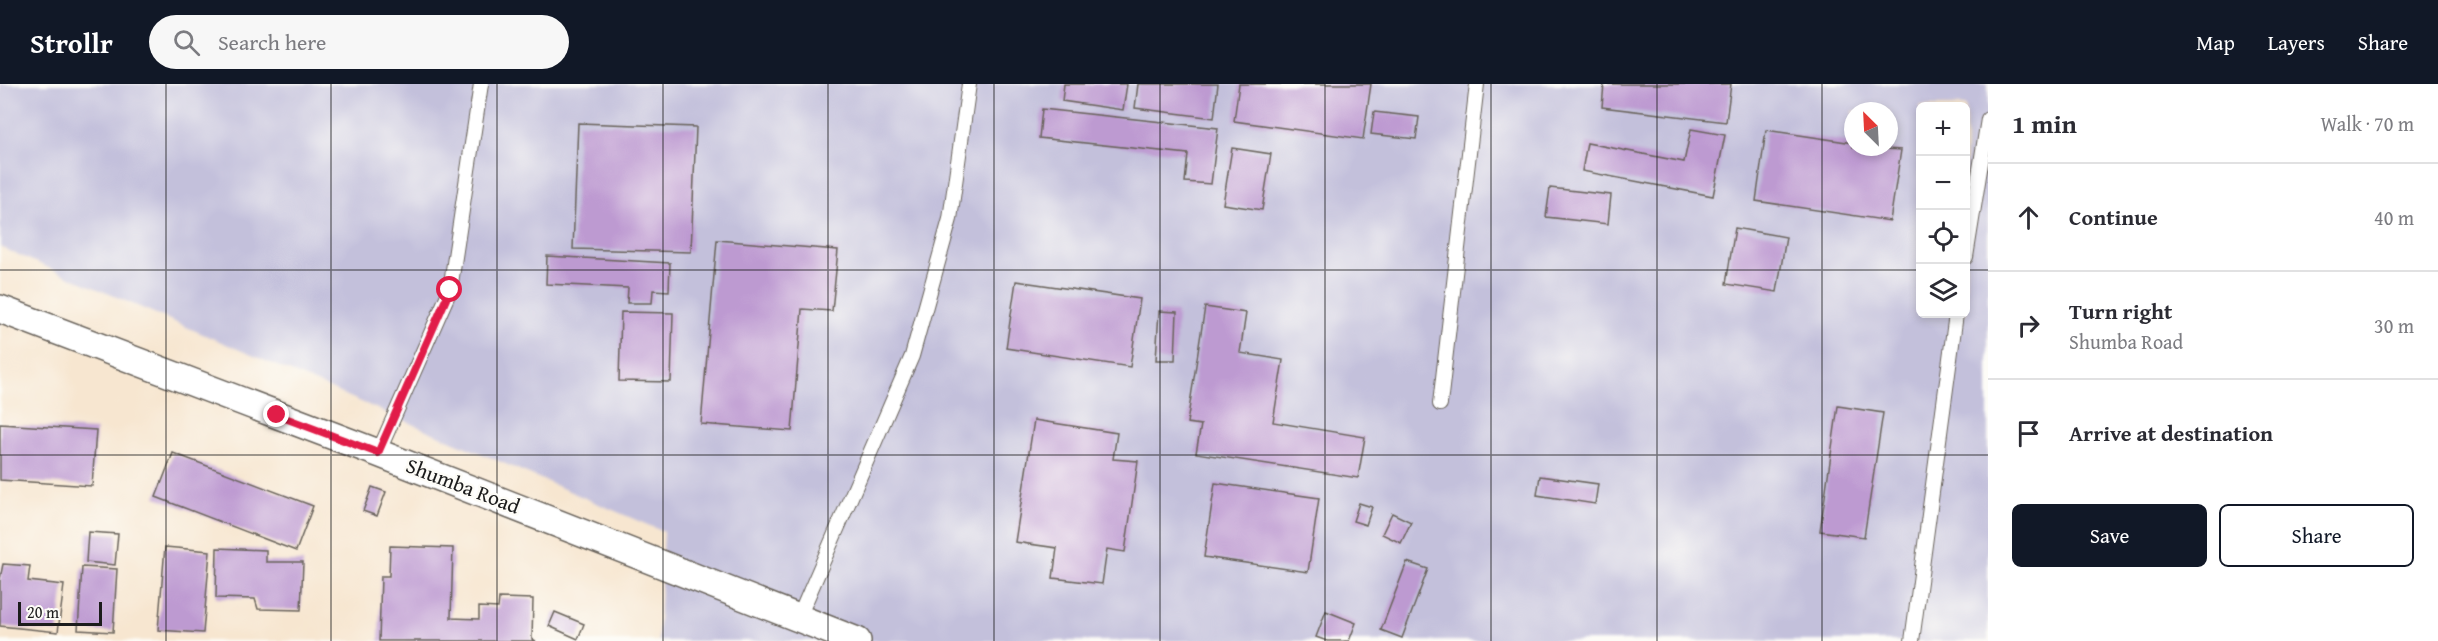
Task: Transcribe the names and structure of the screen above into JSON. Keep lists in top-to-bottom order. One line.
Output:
{"streets":{"street":["Shumba Road"]},"scale_bar":"20 m","north":"top left","page":{"header":"Strollr","search":"Search here","nav":["Map","Layers","Share"],"heading":["1 min","Walk · 70 m"],"map_buttons":["+","−"],"list":[["Continue","40 m"],["Turn right","Shumba Road","30 m"],"Arrive at destination"],"buttons":["Save","Share"],"scale":"20 m"}}
